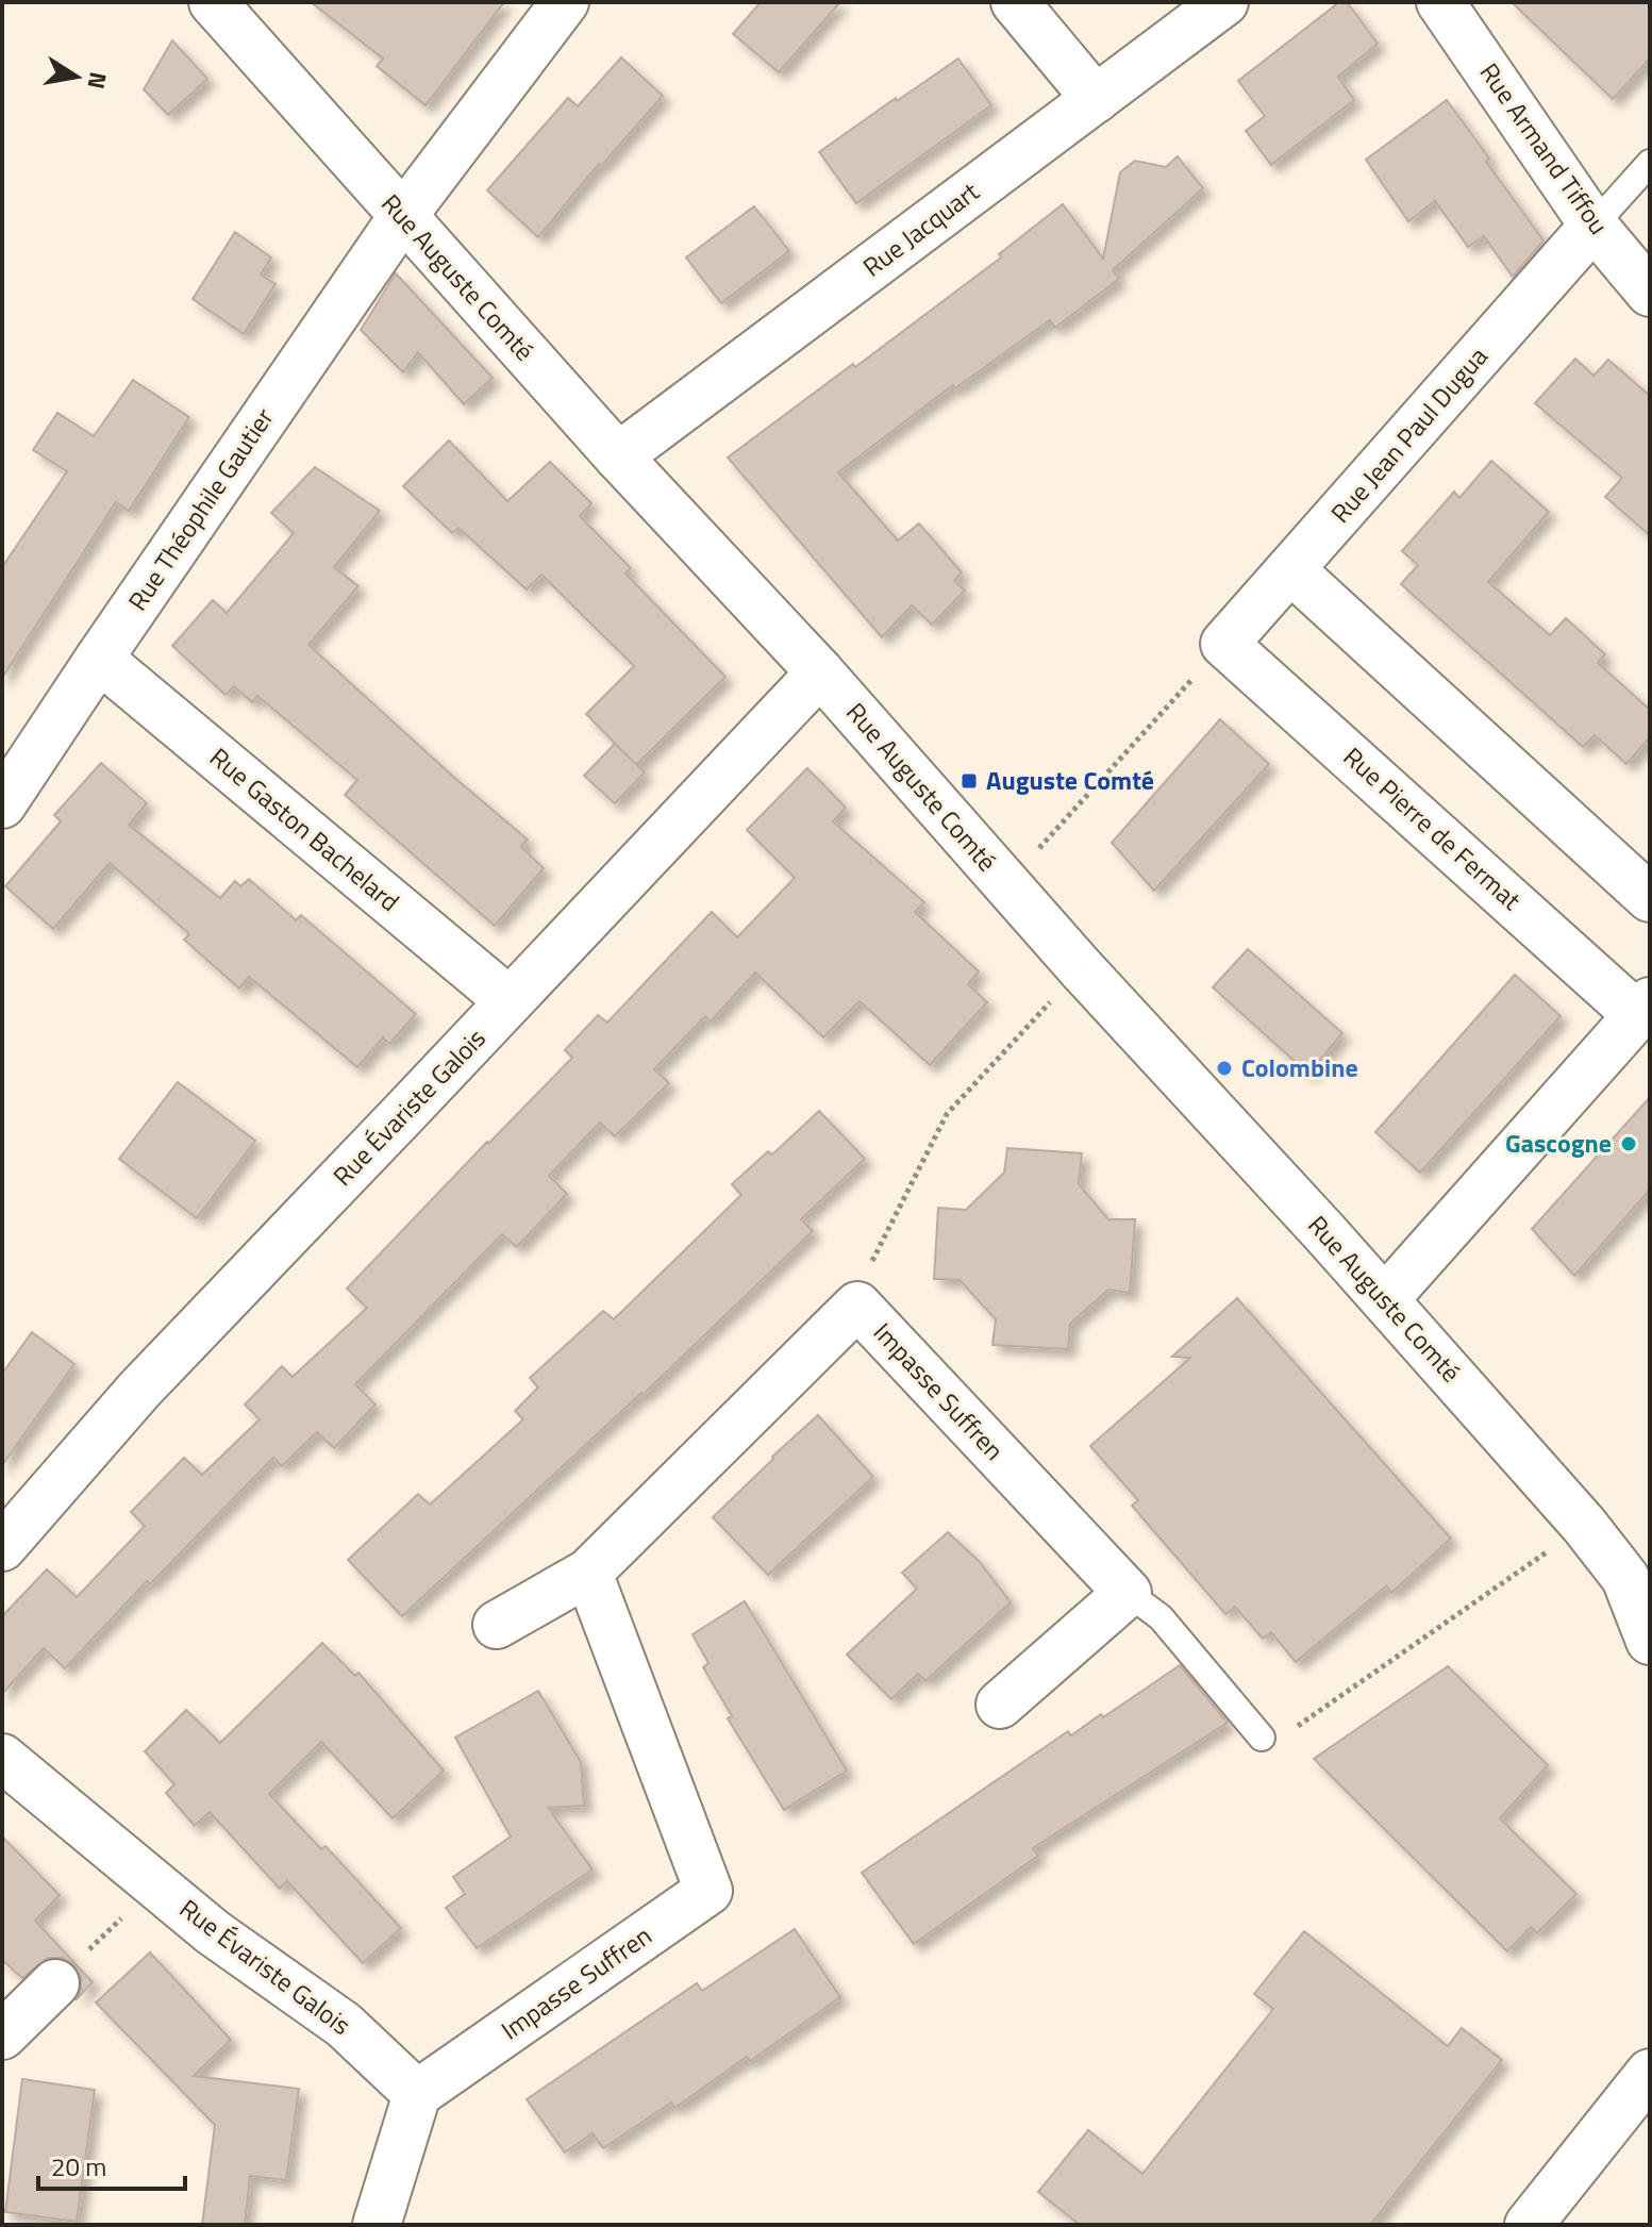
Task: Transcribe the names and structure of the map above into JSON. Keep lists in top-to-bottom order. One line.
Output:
{"streets":{"street":["Rue Armand Tiffou","Rue Jacquart","Rue Auguste Comté","Rue Jean Paul Dugua","Rue Théophile Gautier","Rue Pierre de Fermat","Rue Gaston Bachelard","Rue Évariste Galois","Impasse Suffren"]},"crossings":[["Rue Armand Tiffou","Rue Jean Paul Dugua"],["Rue Jacquart","Rue Auguste Comté"],["Rue Auguste Comté","Rue Théophile Gautier"],["Rue Auguste Comté","Rue Évariste Galois"],["Rue Jean Paul Dugua","Rue Pierre de Fermat"],["Rue Théophile Gautier","Rue Gaston Bachelard"],["Rue Gaston Bachelard","Rue Évariste Galois"],["Rue Évariste Galois","Impasse Suffren"]],"places":{"transit":["Auguste Comté"],"other":["Colombine","Gascogne"]},"scale_bar":"20 m","north":"right"}
